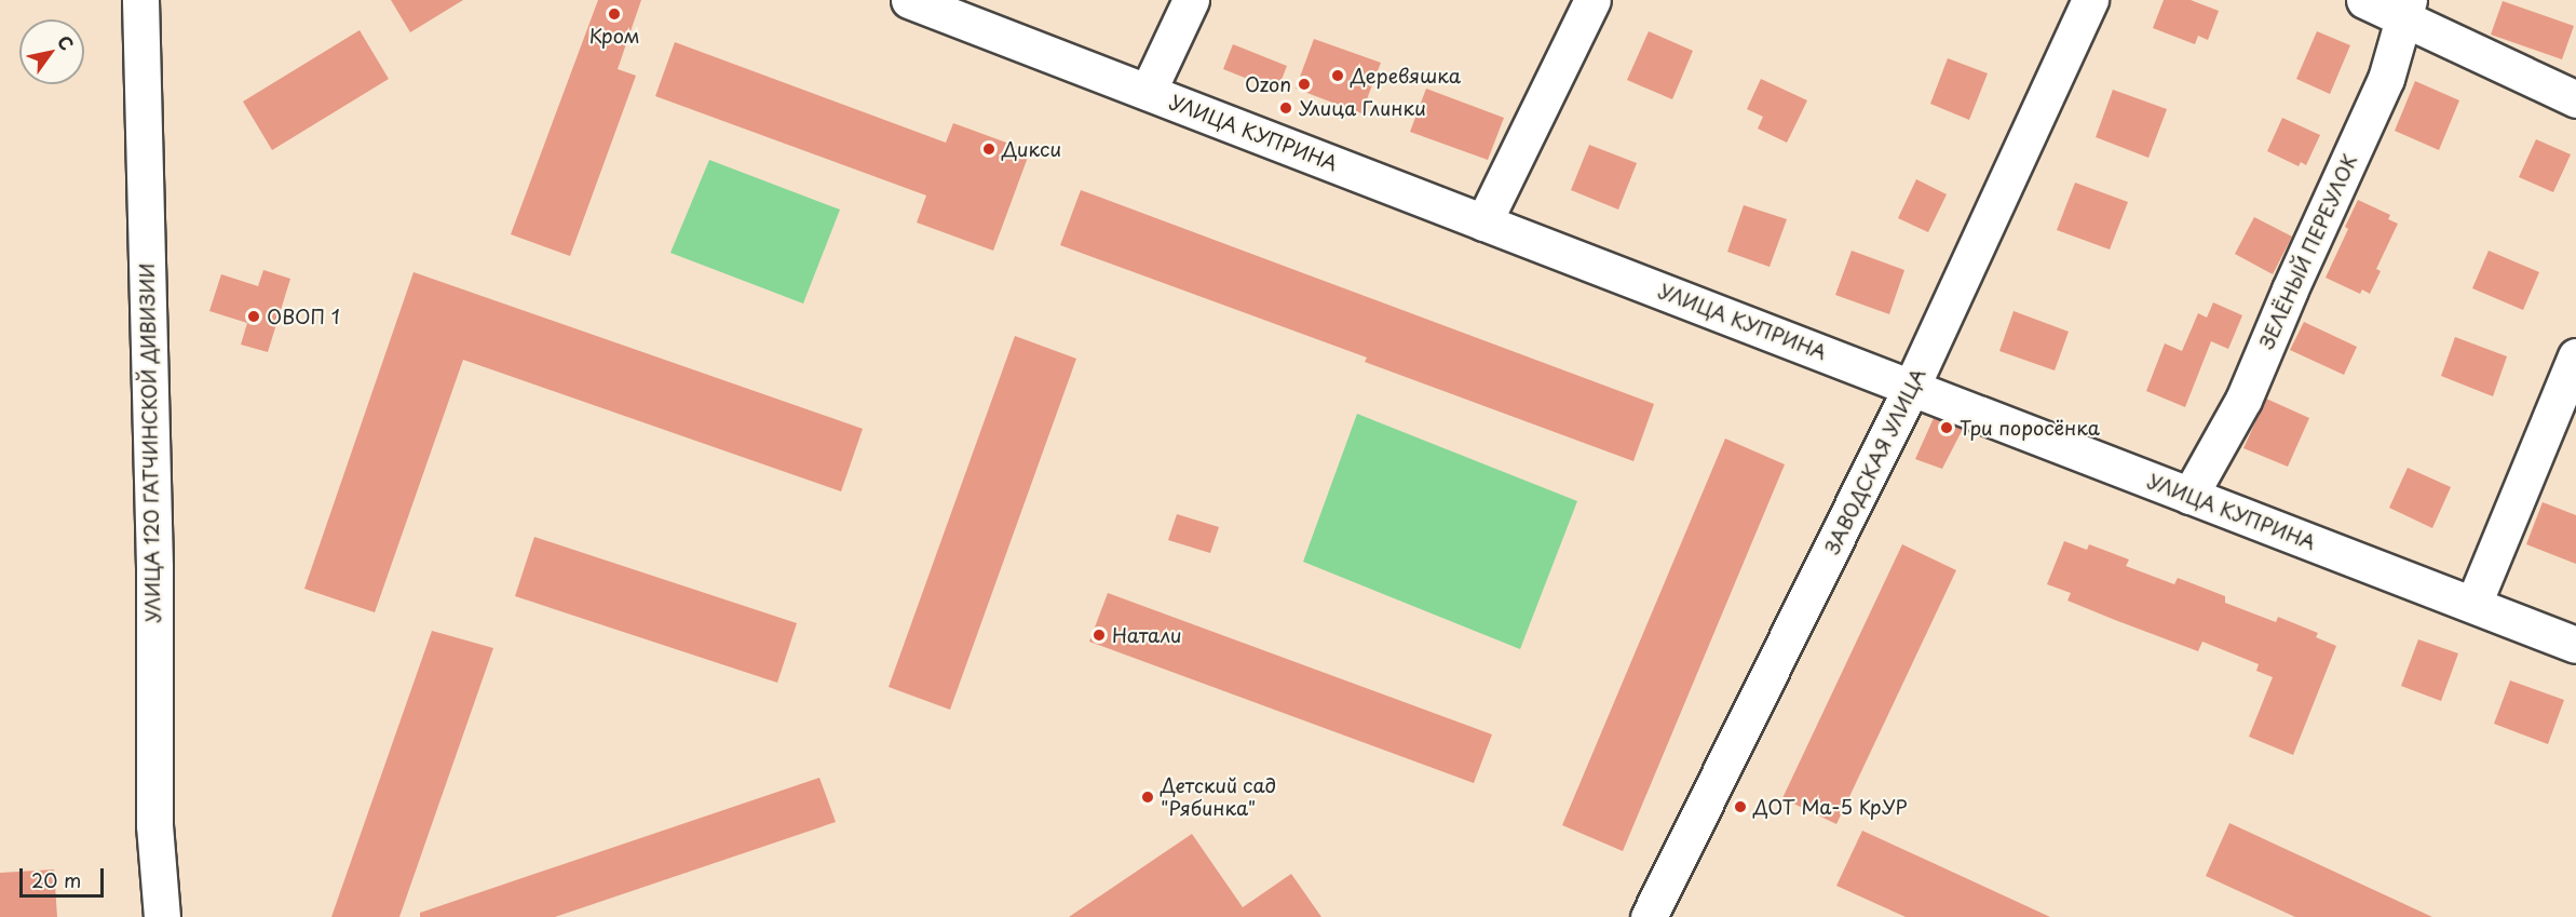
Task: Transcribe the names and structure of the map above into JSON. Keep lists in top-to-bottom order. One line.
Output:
{"streets":{"street":["УЛИЦА КУПРИНА","ЗЕЛЁНЫЙ ПЕРЕУЛОК","УЛИЦА 120 ГАТЧИНСКОЙ ДИВИЗИИ","ЗАВОДСКАЯ УЛИЦА"]},"crossings":[["УЛИЦА КУПРИНА","ЗЕЛЁНЫЙ ПЕРЕУЛОК"],["УЛИЦА КУПРИНА","ЗАВОДСКАЯ УЛИЦА"]],"places":["Кром","Деревяшка","Ozon","Улица Глинки","Дикси","ОВОП 1","Три поросёнка","Натали","Детский сад \"Рябинка\"","ДОТ Ма-5 КрУР"],"scale_bar":"20 m","north":"top right"}
